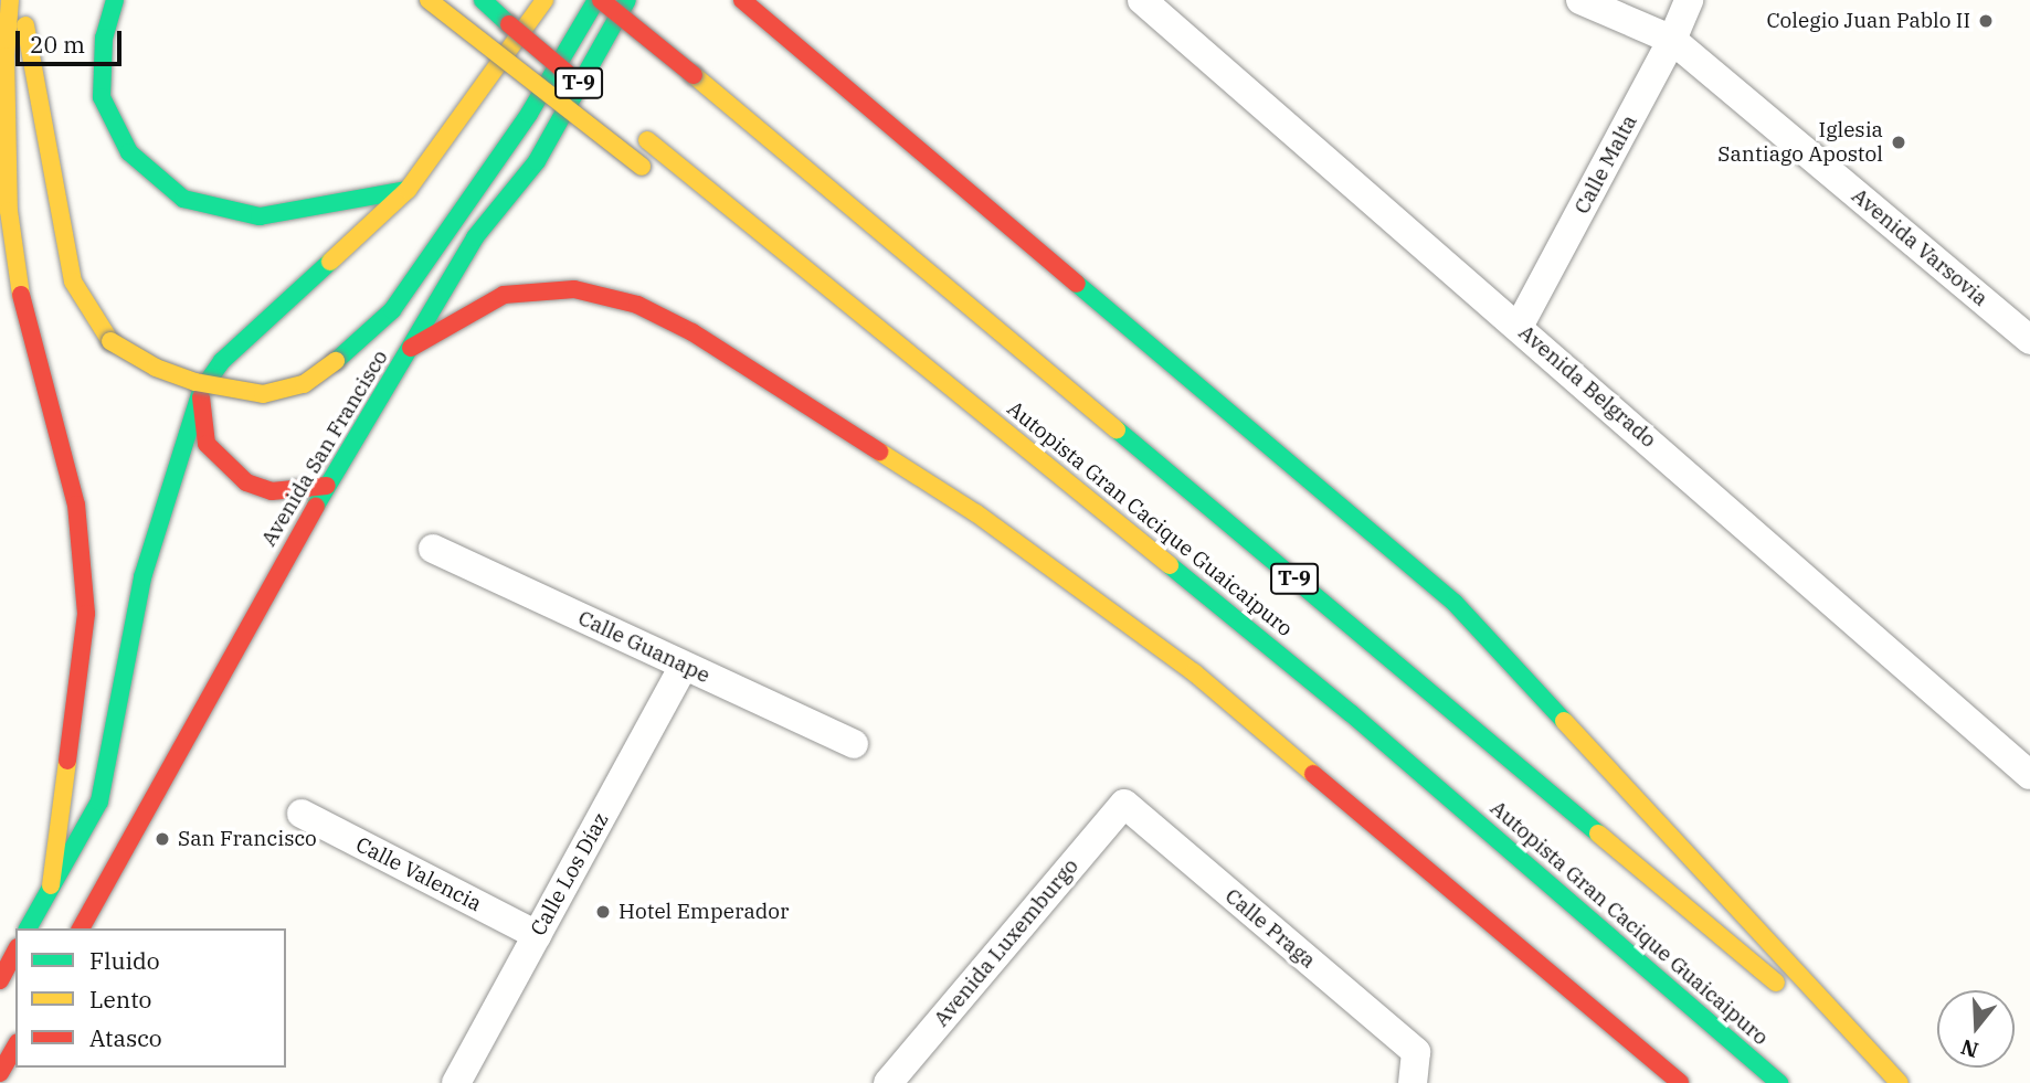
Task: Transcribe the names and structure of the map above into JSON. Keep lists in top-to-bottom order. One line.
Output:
{"streets":{"main road":["T-9","Avenida San Francisco","Autopista Gran Cacique Guaicaipuro"],"street":["Calle Malta","Avenida Varsovia","Avenida Belgrado","Calle Guanape","Calle Valencia","Calle Los Díaz","Calle Praga","Avenida Luxemburgo"]},"crossings":[["Calle Malta","Avenida Varsovia"],["Calle Malta","Avenida Belgrado"],["Calle Guanape","Calle Los Díaz"],["Calle Valencia","Calle Los Díaz"],["Calle Praga","Avenida Luxemburgo"]],"places":["Colegio Juan Pablo II","Iglesia Santiago Apostol","San Francisco","Hotel Emperador"],"legend":["Fluido","Lento","Atasco"],"scale_bar":"20 m","north":"bottom"}
